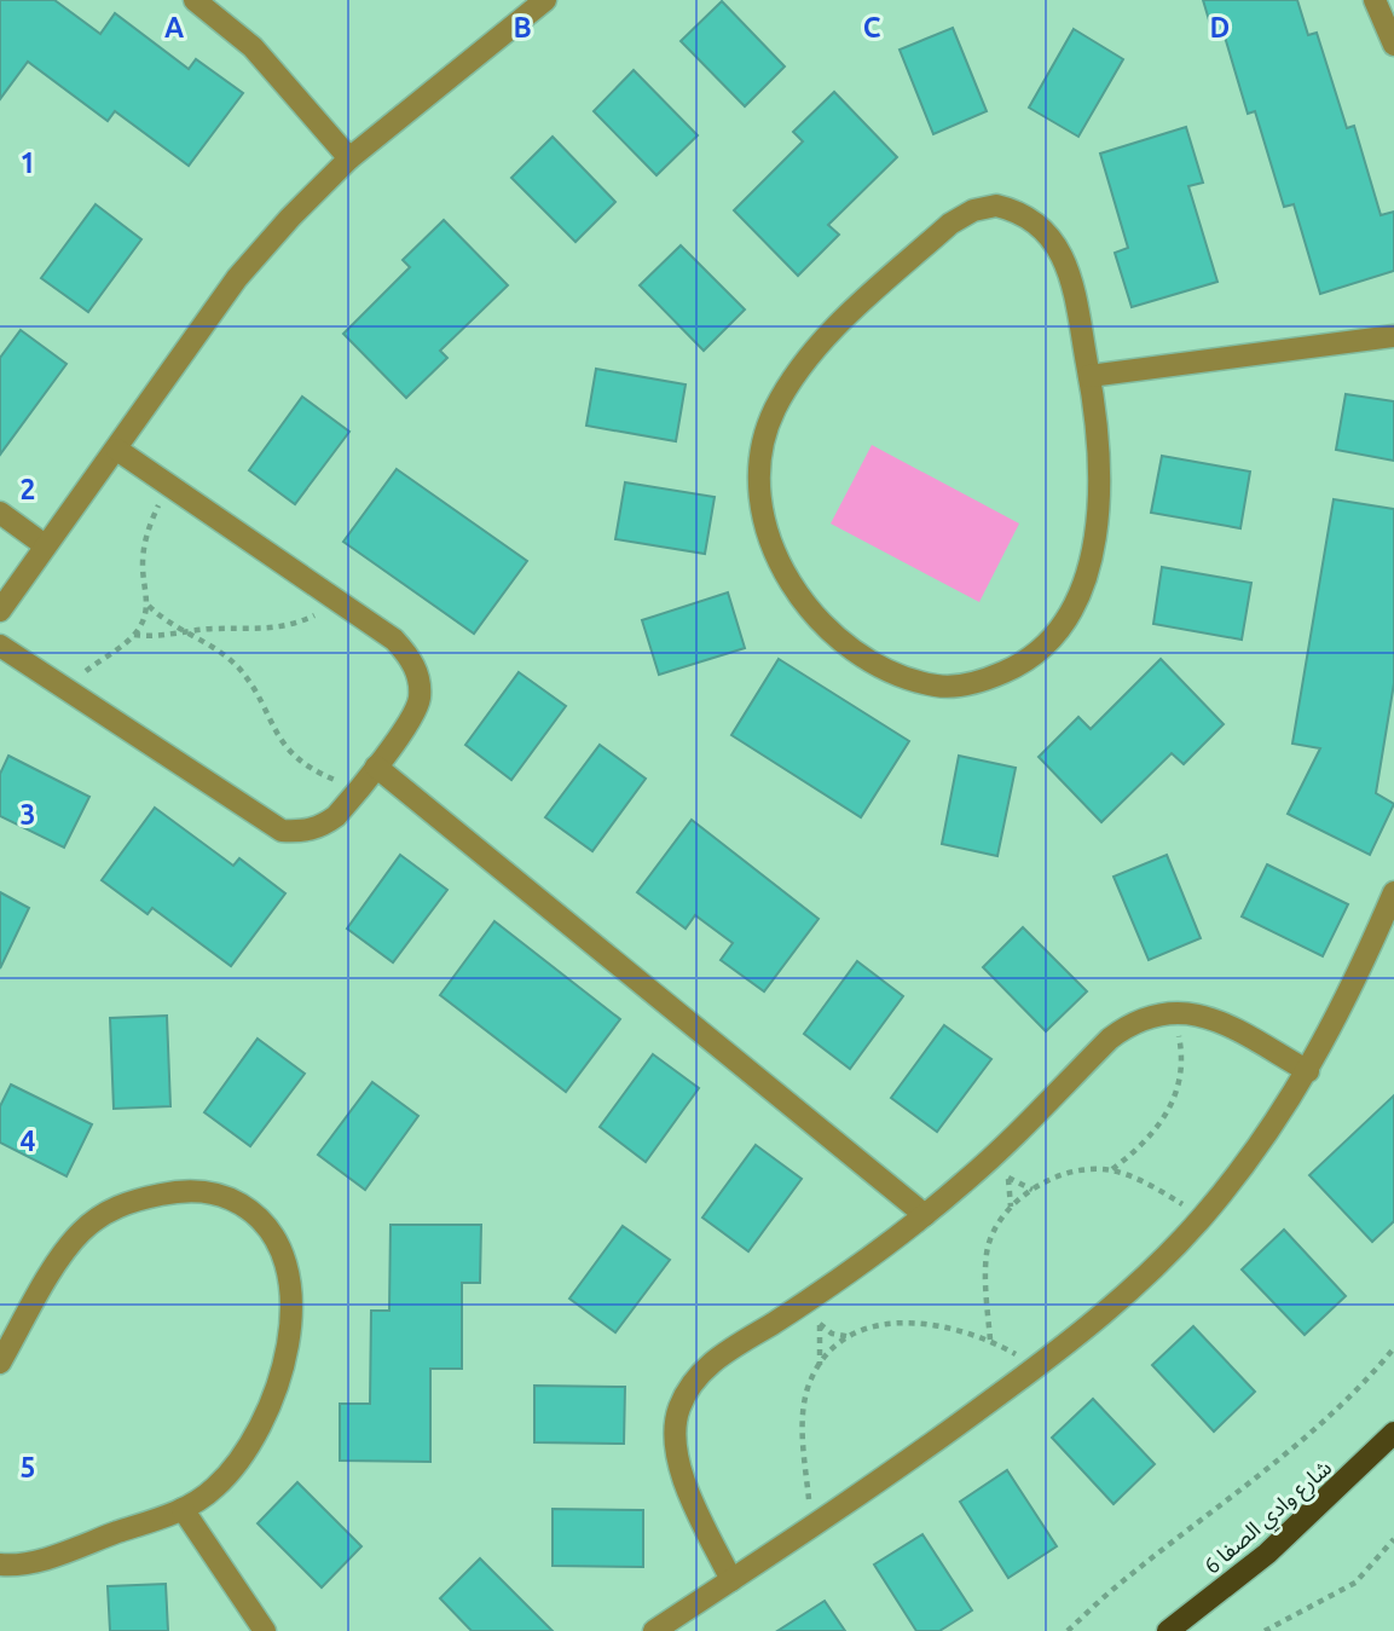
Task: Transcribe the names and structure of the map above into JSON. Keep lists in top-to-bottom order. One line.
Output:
{"streets":{"main road":["شارع وادي الصفا 6"]},"grid":{"columns":["A","B","C","D"],"rows":["1","2","3","4","5"]}}
